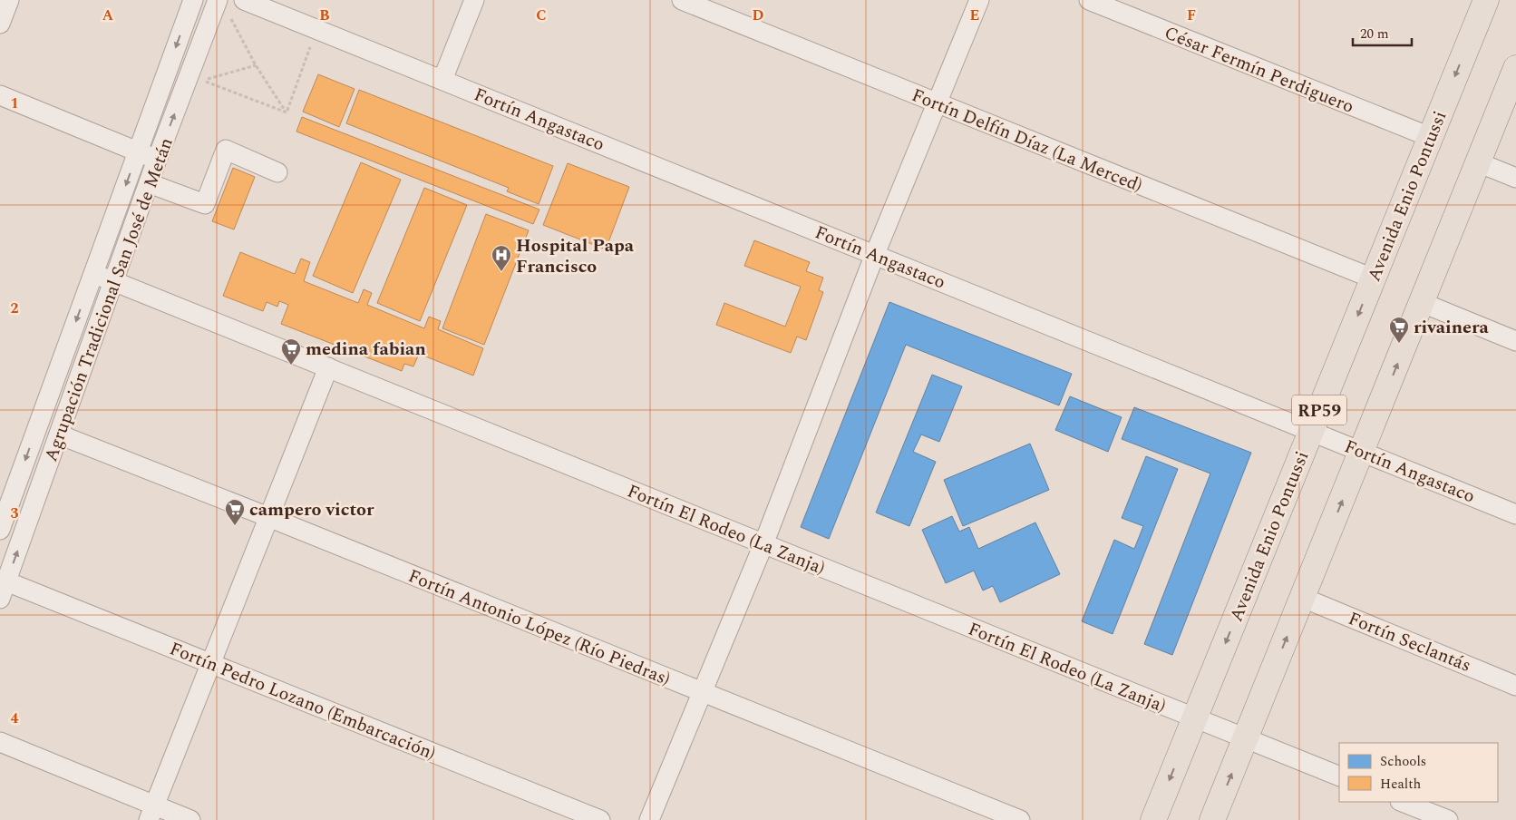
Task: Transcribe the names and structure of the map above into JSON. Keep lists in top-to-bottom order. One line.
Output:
{"streets":{"main road":["Avenida Enio Pontussi","RP59"],"street":["César Fermín Perdiguero","Fortín Angastaco","Fortín Delfín Díaz (La Merced)","Agrupación Tradicional San José de Metán","Fortín El Rodeo (La Zanja)","Fortín Antonio López (Río Piedras)","Fortín Seclantás","Fortín Pedro Lozano (Embarcación)"]},"crossings":[["César Fermín Perdiguero","Avenida Enio Pontussi"],["Fortín Angastaco","Avenida Enio Pontussi"],["Fortín Angastaco","RP59"],["Fortín Delfín Díaz (La Merced)","Avenida Enio Pontussi"],["Avenida Enio Pontussi","Fortín El Rodeo (La Zanja)"],["Agrupación Tradicional San José de Metán","Fortín El Rodeo (La Zanja)"],["Agrupación Tradicional San José de Metán","Fortín Antonio López (Río Piedras)"],["Agrupación Tradicional San José de Metán","Fortín Pedro Lozano (Embarcación)"],["RP59","Fortín El Rodeo (La Zanja)"],["RP59","Fortín Seclantás"]],"places":{"hospital":["Hospital Papa Francisco"],"supermarket":["rivainera","medina fabian","campero victor"]},"legend":["Schools","Health"],"scale_bar":"20 m","grid":{"columns":["A","B","C","D","E","F"],"rows":["1","2","3","4"]}}
